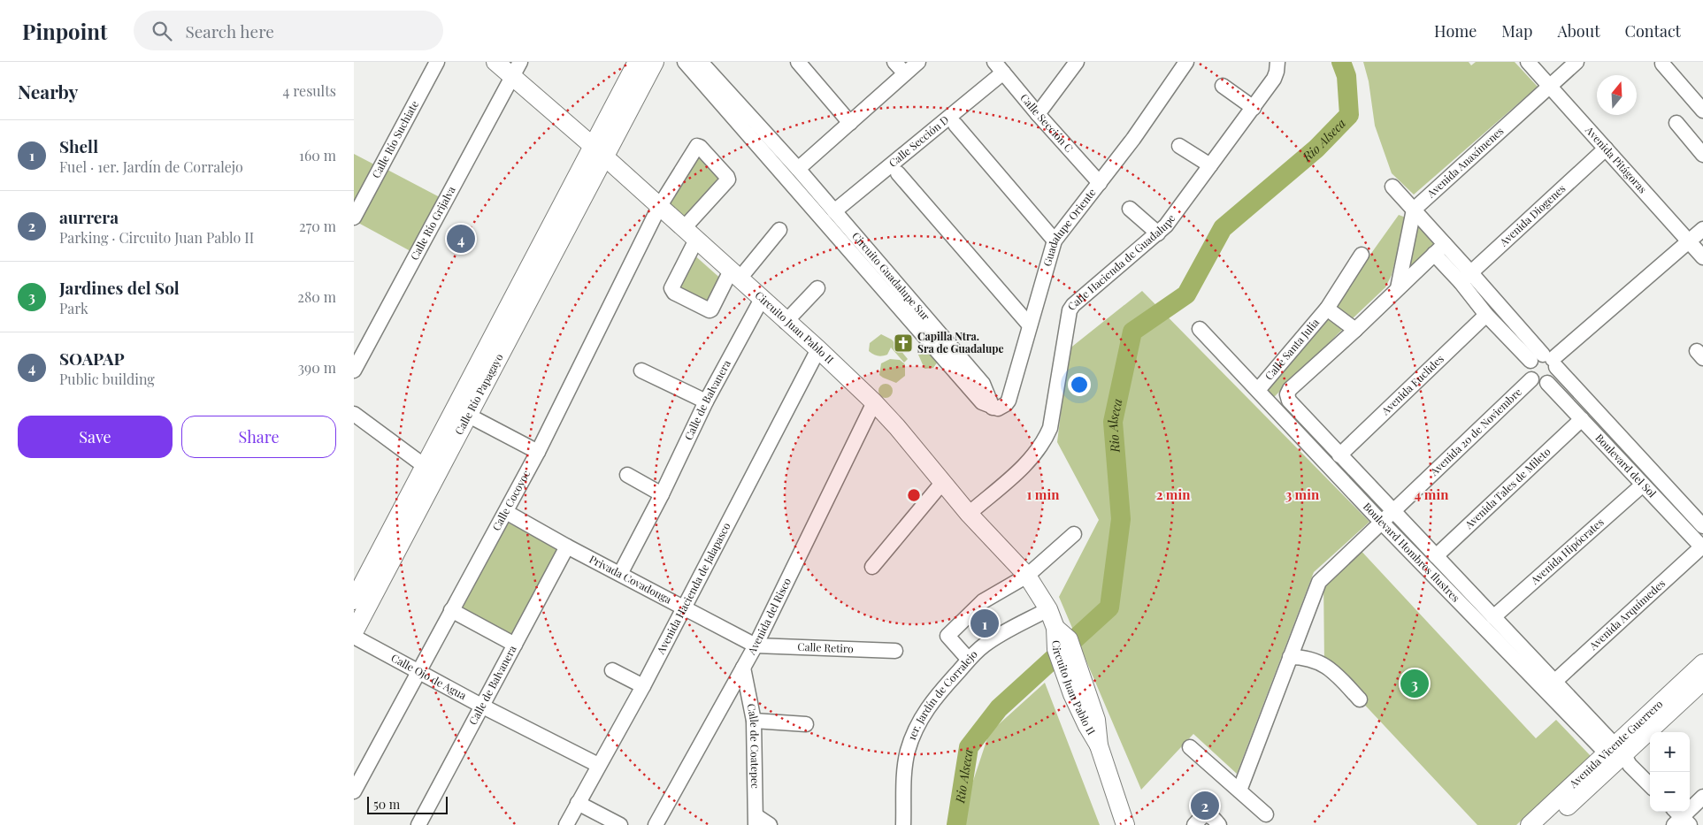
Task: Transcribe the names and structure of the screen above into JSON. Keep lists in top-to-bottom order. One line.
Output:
{"streets":{"main road":["Circuito Juan Pablo II","Calle Río Papagayo","Avenida Vicente Guerrero"],"street":["Calle Sección C","Calle Río Suchiate","Calle Sección D","Avenida Pitágoras","Avenida Anaxímenes","Avenida Diogenes","Calle Río Grijalva","Guadalupe Oriente","Calle Hacienda de Guadalupe","Circuito Guadalupe Sur","Calle Santa Julia","Avenida Euclides","Calle de Balvanera","Avenida 20 de Noviembre","Boulevard del Sol","Avenida Tales de Mileto","Calle Cocoyoc","Avenida Hipócrates","Boulevard Hombres Ilustres","Privada Covadonga","Avenida Hacienda de Jalapasco","Avenida Arquímedes","Avenida del Risco","Calle Retiro","Calle Ojo de Agua","1er. Jardín de Corralejo","Calle de Coatepec"]},"crossings":[["Calle Sección C","Calle Sección D"],["Calle Sección C","Guadalupe Oriente"],["Calle Sección D","Guadalupe Oriente"],["Calle Sección D","Circuito Guadalupe Sur"],["Avenida Pitágoras","Avenida Anaxímenes"],["Avenida Pitágoras","Avenida Diogenes"],["Avenida Anaxímenes","Boulevard del Sol"],["Avenida Diogenes","Boulevard del Sol"],["Calle Río Grijalva","Circuito Juan Pablo II"],["Guadalupe Oriente","Circuito Guadalupe Sur"],["Calle Hacienda de Guadalupe","Circuito Juan Pablo II"],["Circuito Juan Pablo II","Calle Río Papagayo"],["Circuito Juan Pablo II","Calle de Balvanera"],["Circuito Juan Pablo II","Calle Cocoyoc"],["Circuito Juan Pablo II","Avenida Hacienda de Jalapasco"],["Circuito Juan Pablo II","Avenida del Risco"],["Circuito Juan Pablo II","1er. Jardín de Corralejo"],["Calle Santa Julia","Boulevard Hombres Ilustres"],["Avenida Euclides","Boulevard del Sol"],["Avenida Euclides","Boulevard Hombres Ilustres"],["Calle de Balvanera","Privada Covadonga"],["Calle de Balvanera","Calle Ojo de Agua"],["Avenida 20 de Noviembre","Boulevard Hombres Ilustres"],["Boulevard del Sol","Avenida Tales de Mileto"],["Boulevard del Sol","Avenida Hipócrates"],["Boulevard del Sol","Avenida Arquímedes"],["Avenida Tales de Mileto","Boulevard Hombres Ilustres"],["Calle Cocoyoc","Privada Covadonga"],["Calle Cocoyoc","Calle Ojo de Agua"],["Avenida Hipócrates","Boulevard Hombres Ilustres"],["Boulevard Hombres Ilustres","Avenida Arquímedes"],["Boulevard Hombres Ilustres","Avenida Vicente Guerrero"],["Privada Covadonga","Avenida Hacienda de Jalapasco"],["Privada Covadonga","Avenida del Risco"],["Privada Covadonga","Calle Retiro"],["Avenida Hacienda de Jalapasco","Calle Ojo de Agua"],["Avenida del Risco","Calle Retiro"],["Avenida del Risco","Calle de Coatepec"]],"water":["Rio Alseca"],"places":{"church":["Capilla Ntra. Sra de Guadalupe"]},"scale_bar":"50 m","north":"top","page":{"header":"Pinpoint","search":"Search here","nav":["Home","Map","About","Contact"],"heading":["Nearby","4 results"],"list":[{"mark":"1","name":"Shell","note":"Fuel · 1er. Jardín de Corralejo","value":"160 m"},{"mark":"2","name":"aurrera","note":"Parking · Circuito Juan Pablo II","value":"270 m"},{"mark":"3","name":"Jardines del Sol","note":"Park","value":"280 m"},{"mark":"4","name":"SOAPAP","note":"Public building","value":"390 m"}],"pins":["4","1","3","2"],"buttons":["Save","Share"],"map_buttons":["+","−"],"scale":"50 m"},"rings":["1 min","2 min","3 min","4 min"]}
